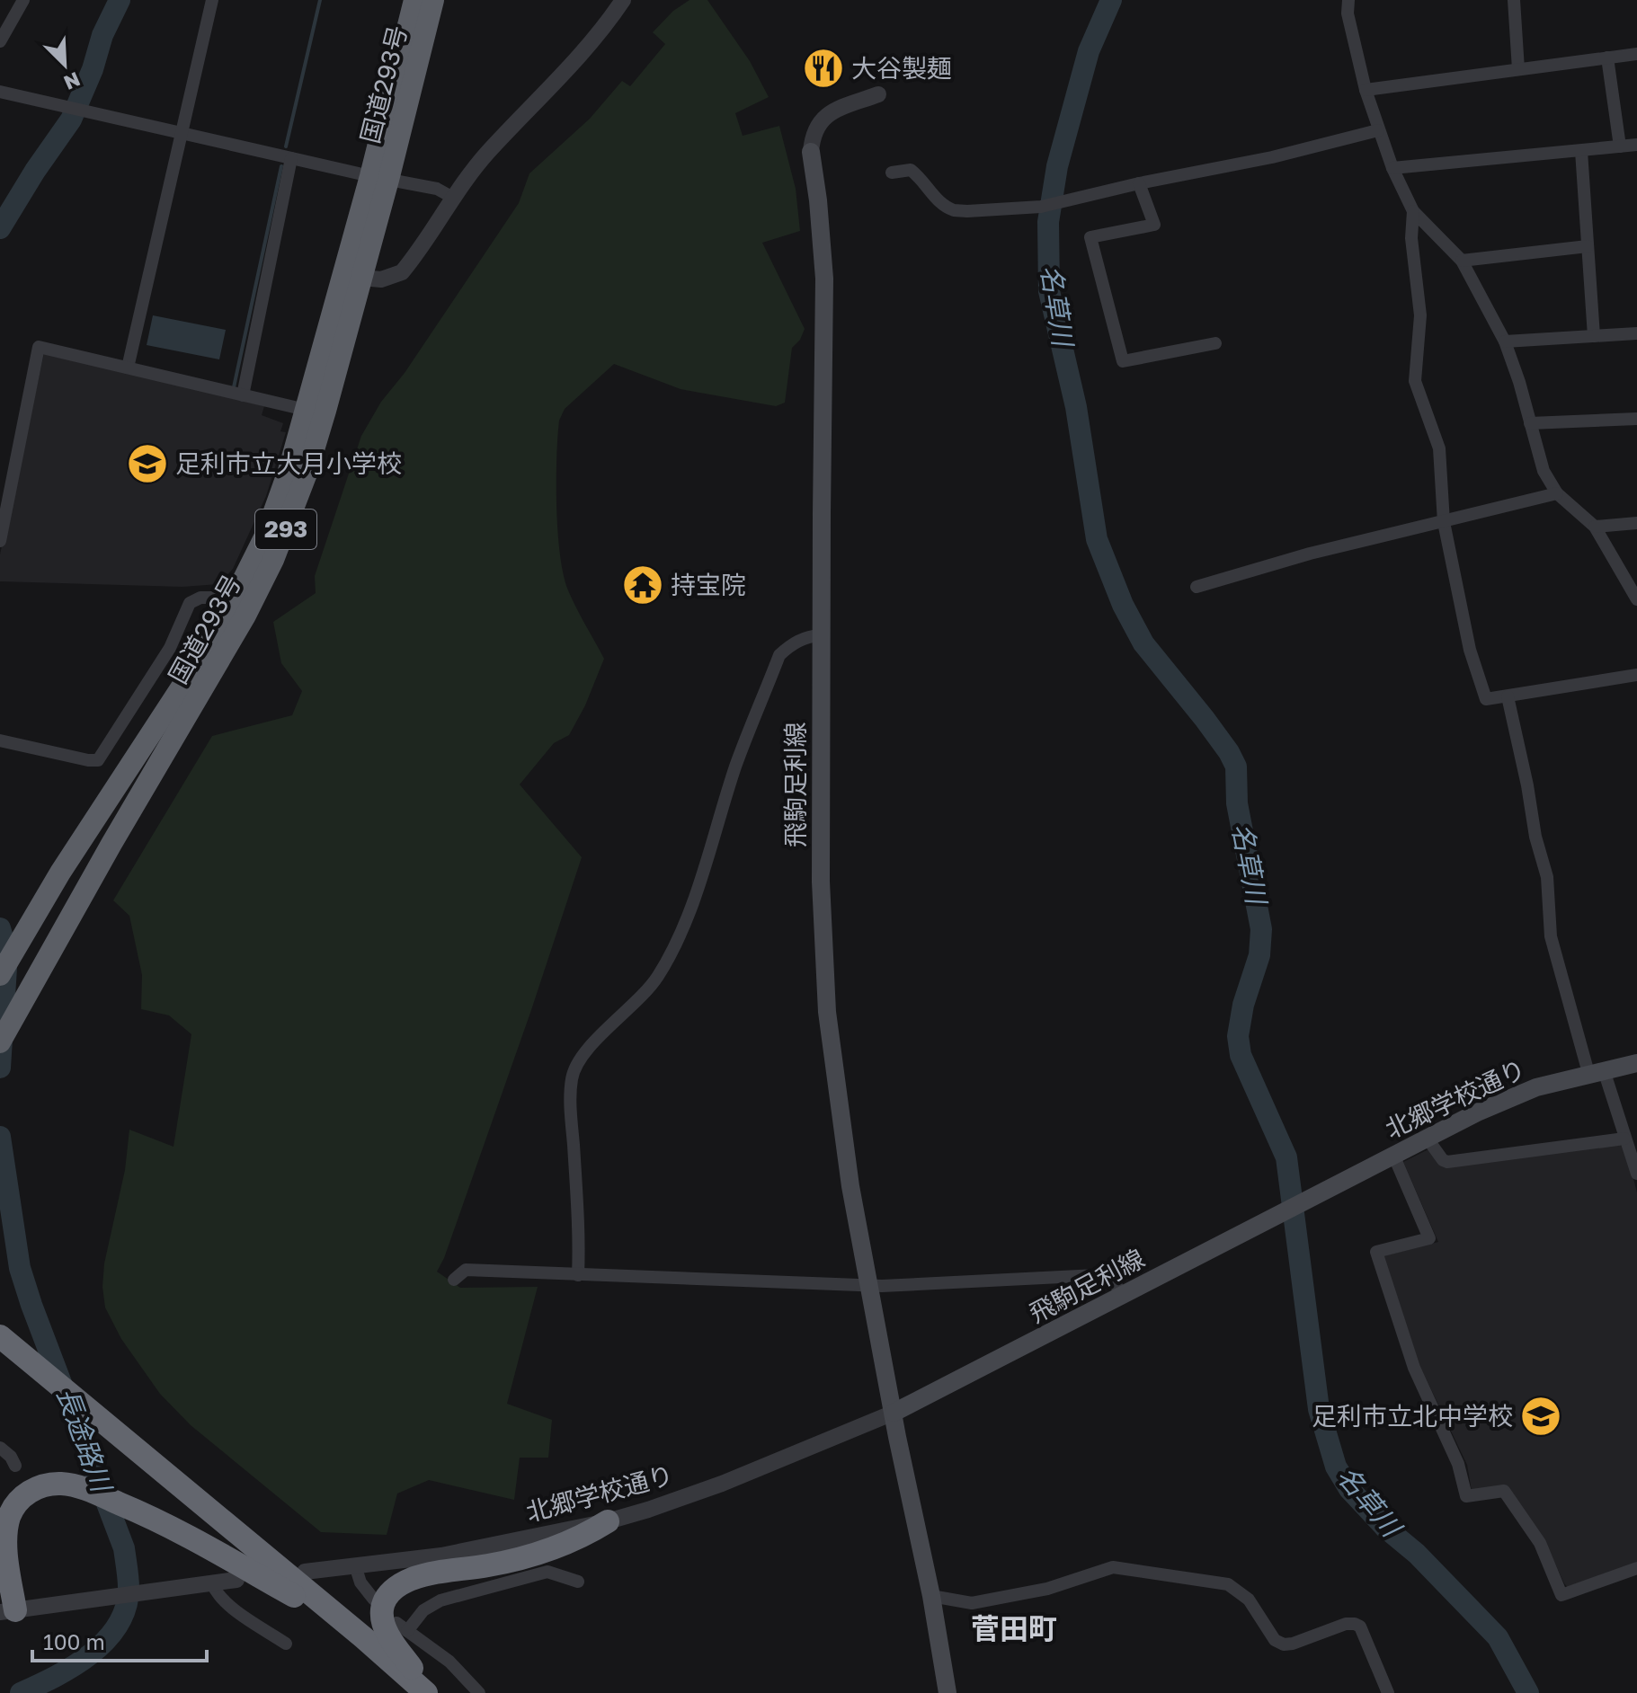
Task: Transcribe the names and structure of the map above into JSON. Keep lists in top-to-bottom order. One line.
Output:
{"streets":{"highway":["国道293号","293"],"main road":["飛駒足利線","北郷学校通り"]},"crossings":[["飛駒足利線","北郷学校通り"]],"districts":["菅田町"],"water":["名草川","長途路川"],"places":{"restaurant":["大谷製麺"],"school or university":["足利市立大月小学校","足利市立北中学校"],"temple":["持宝院"]},"scale_bar":"100 m","north":"bottom right"}
